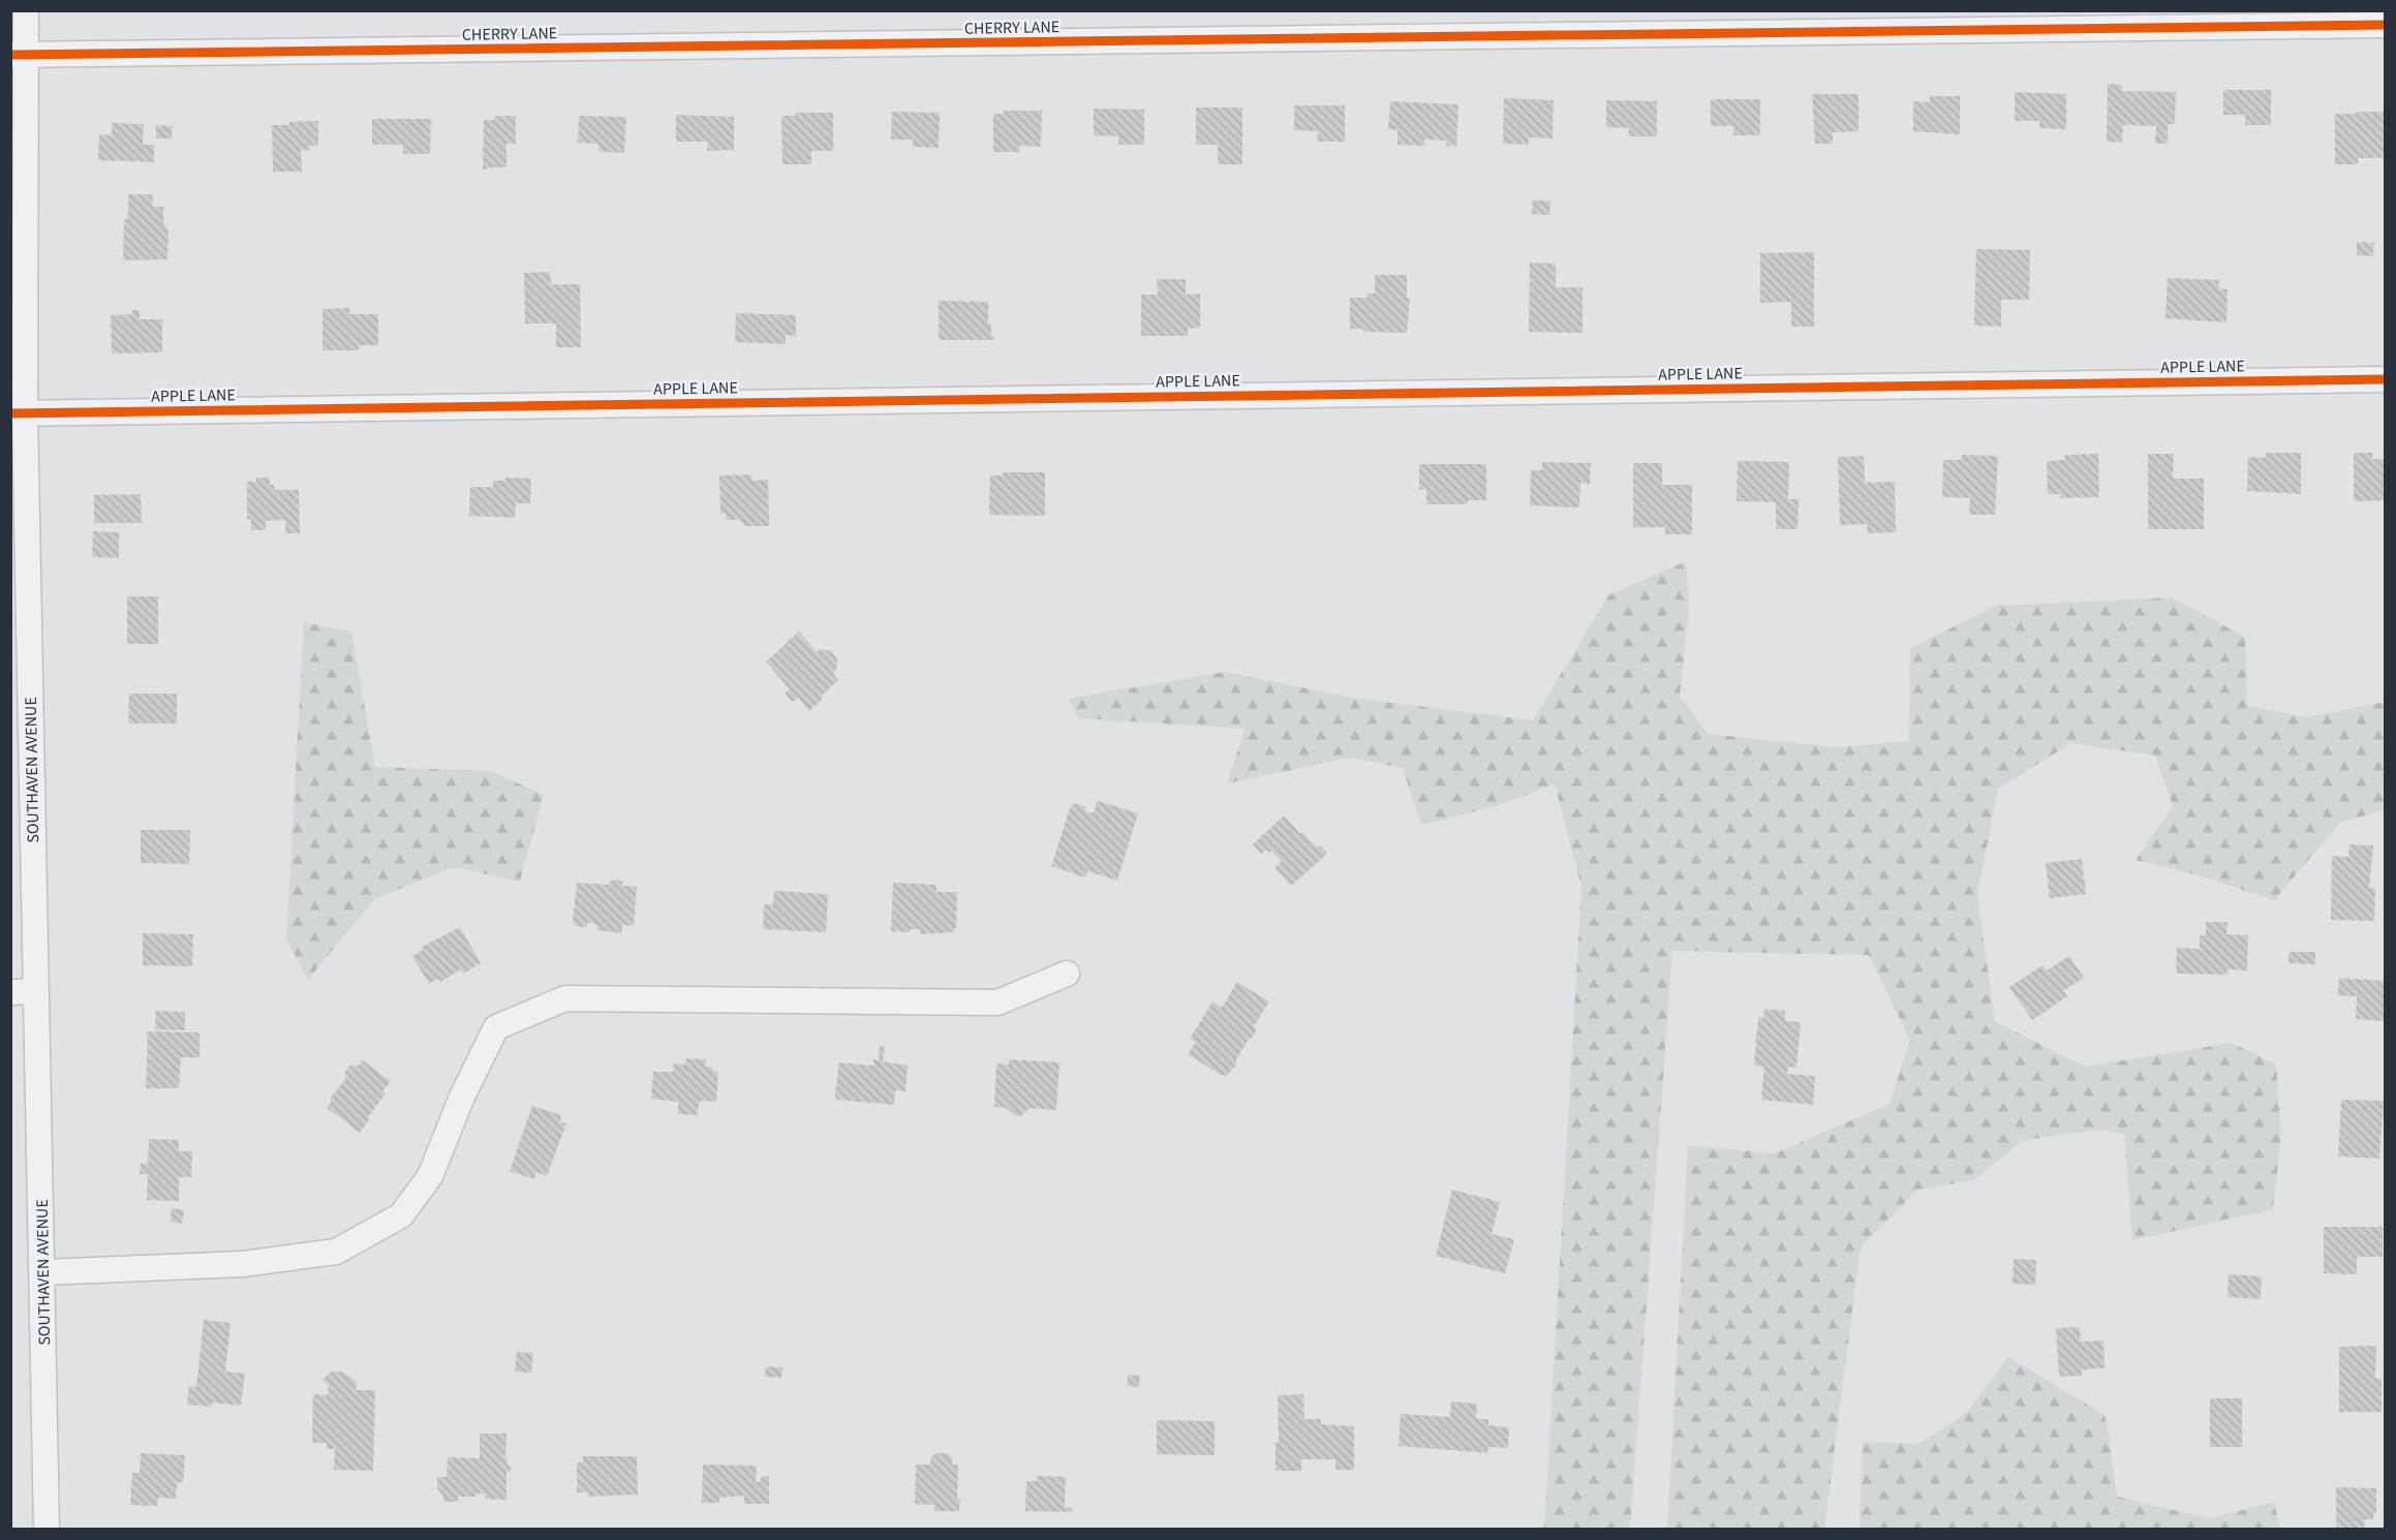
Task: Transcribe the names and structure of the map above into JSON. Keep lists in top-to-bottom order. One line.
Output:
{"streets":{"street":["CHERRY LANE","APPLE LANE","SOUTHAVEN AVENUE"]},"crossings":[["CHERRY LANE","SOUTHAVEN AVENUE"],["APPLE LANE","SOUTHAVEN AVENUE"]]}
